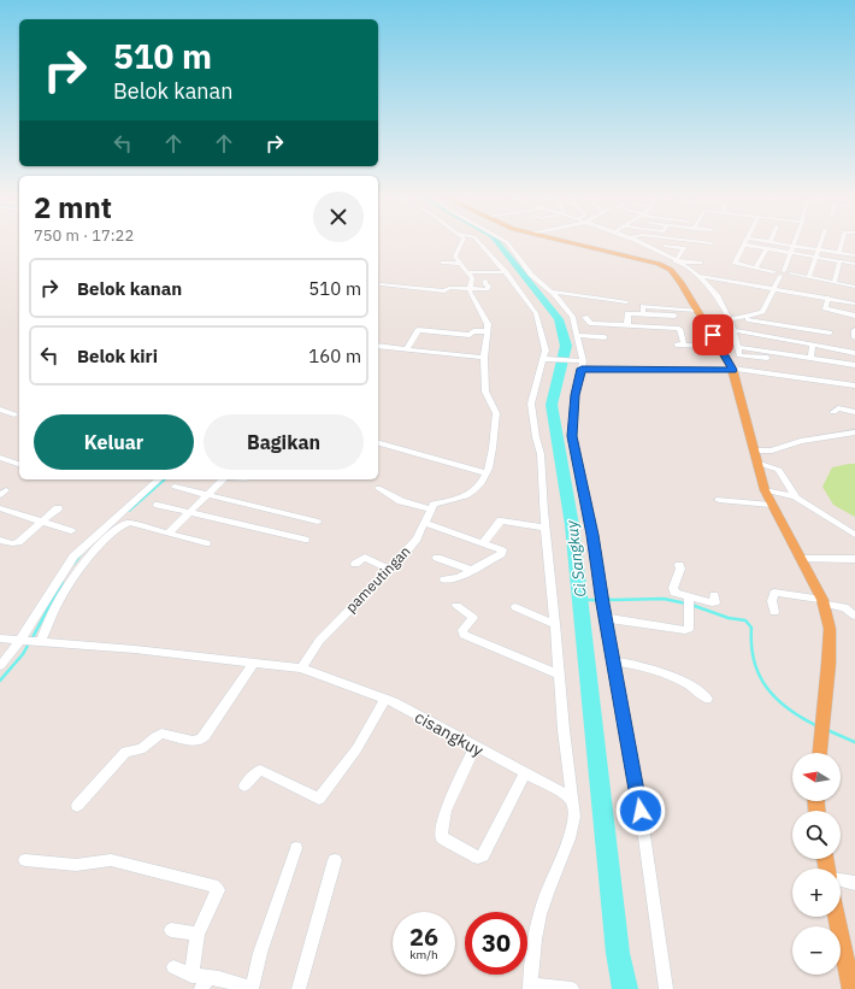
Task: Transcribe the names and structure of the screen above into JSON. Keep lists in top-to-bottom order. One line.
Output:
{"streets":{"street":["pameutingan","cisangkuy"]},"crossings":[["pameutingan","cisangkuy"]],"water":["Ci Sangkuy"],"north":"left","page":{"turn":["510 m","Belok kanan"],"heading":["2 mnt","750 m · 17:22"],"list":[{"name":"Belok kanan","value":"510 m"},{"name":"Belok kiri","value":"160 m"}],"buttons":["Keluar","Bagikan"],"map_buttons":["+","−"],"speed":"26 km/h","limit":"30"}}
